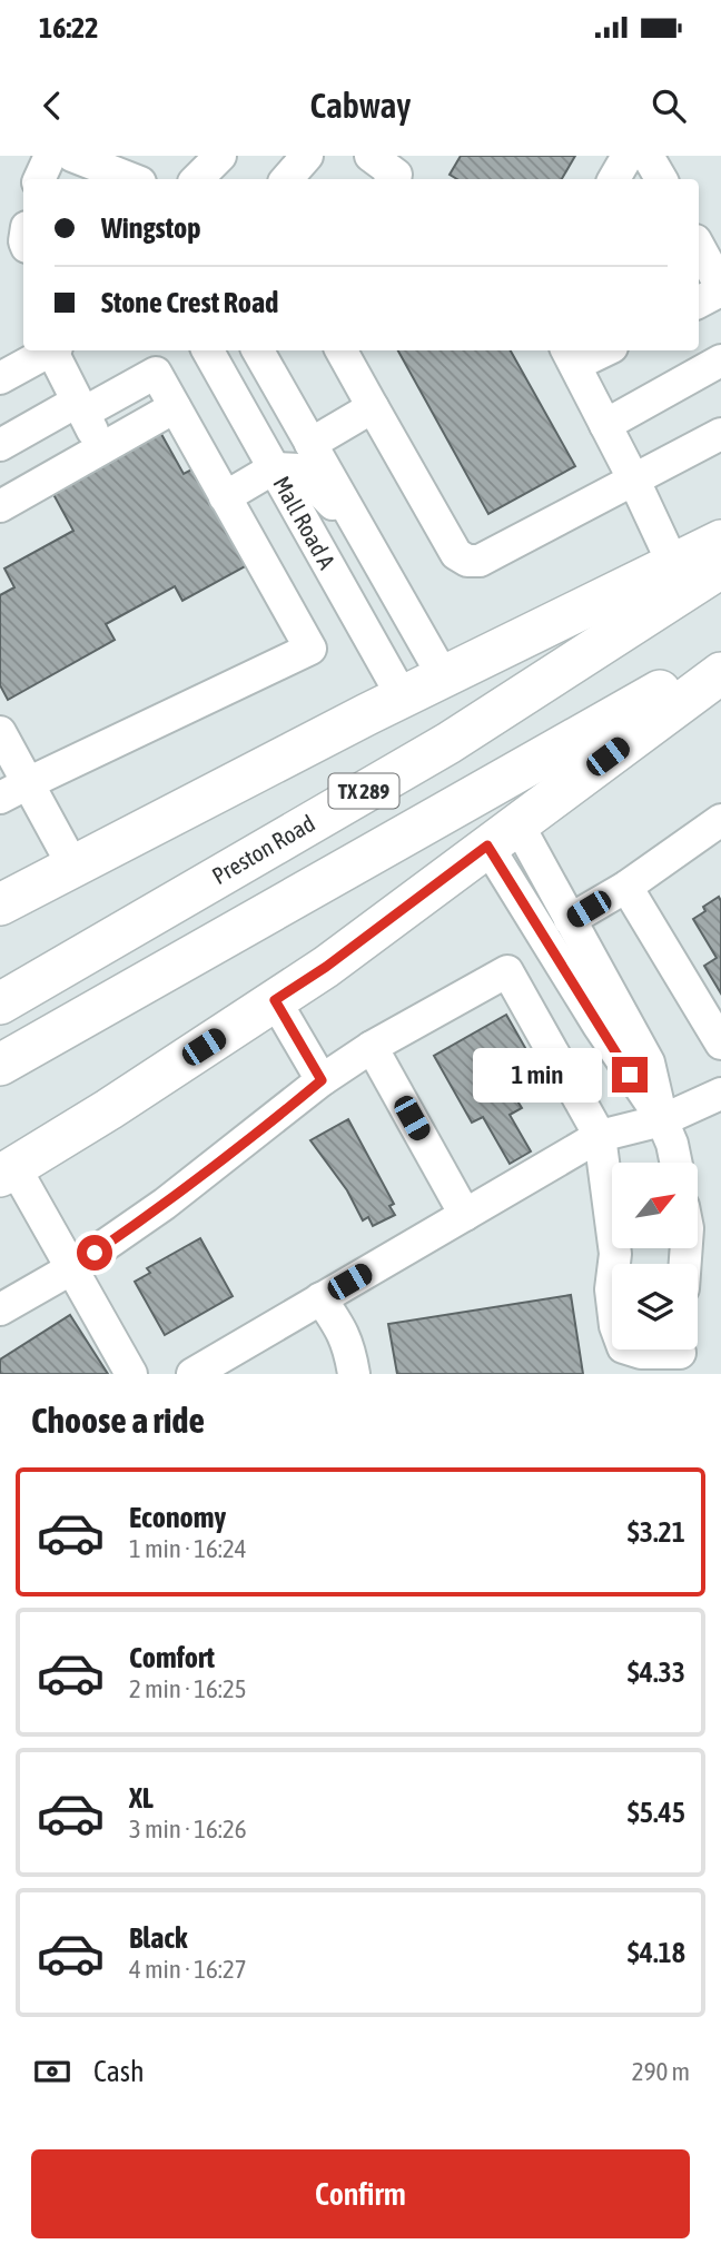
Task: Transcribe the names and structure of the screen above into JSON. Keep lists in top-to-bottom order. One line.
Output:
{"streets":{"main road":["TX 289","Preston Road"],"street":["Mall Road A"]},"north":"top right","page":{"status":"16:22","header":"Cabway","banner":["Wingstop","Stone Crest Road"],"bubble":"1 min","heading":"Choose a ride","list":[{"name":"Economy","note":"1 min · 16:24","value":"$3.21"},{"name":"Comfort","note":"2 min · 16:25","value":"$4.33"},{"name":"XL","note":"3 min · 16:26","value":"$5.45"},{"name":"Black","note":"4 min · 16:27","value":"$4.18"}],"pay":["Cash","290 m"],"buttons":"Confirm"}}
